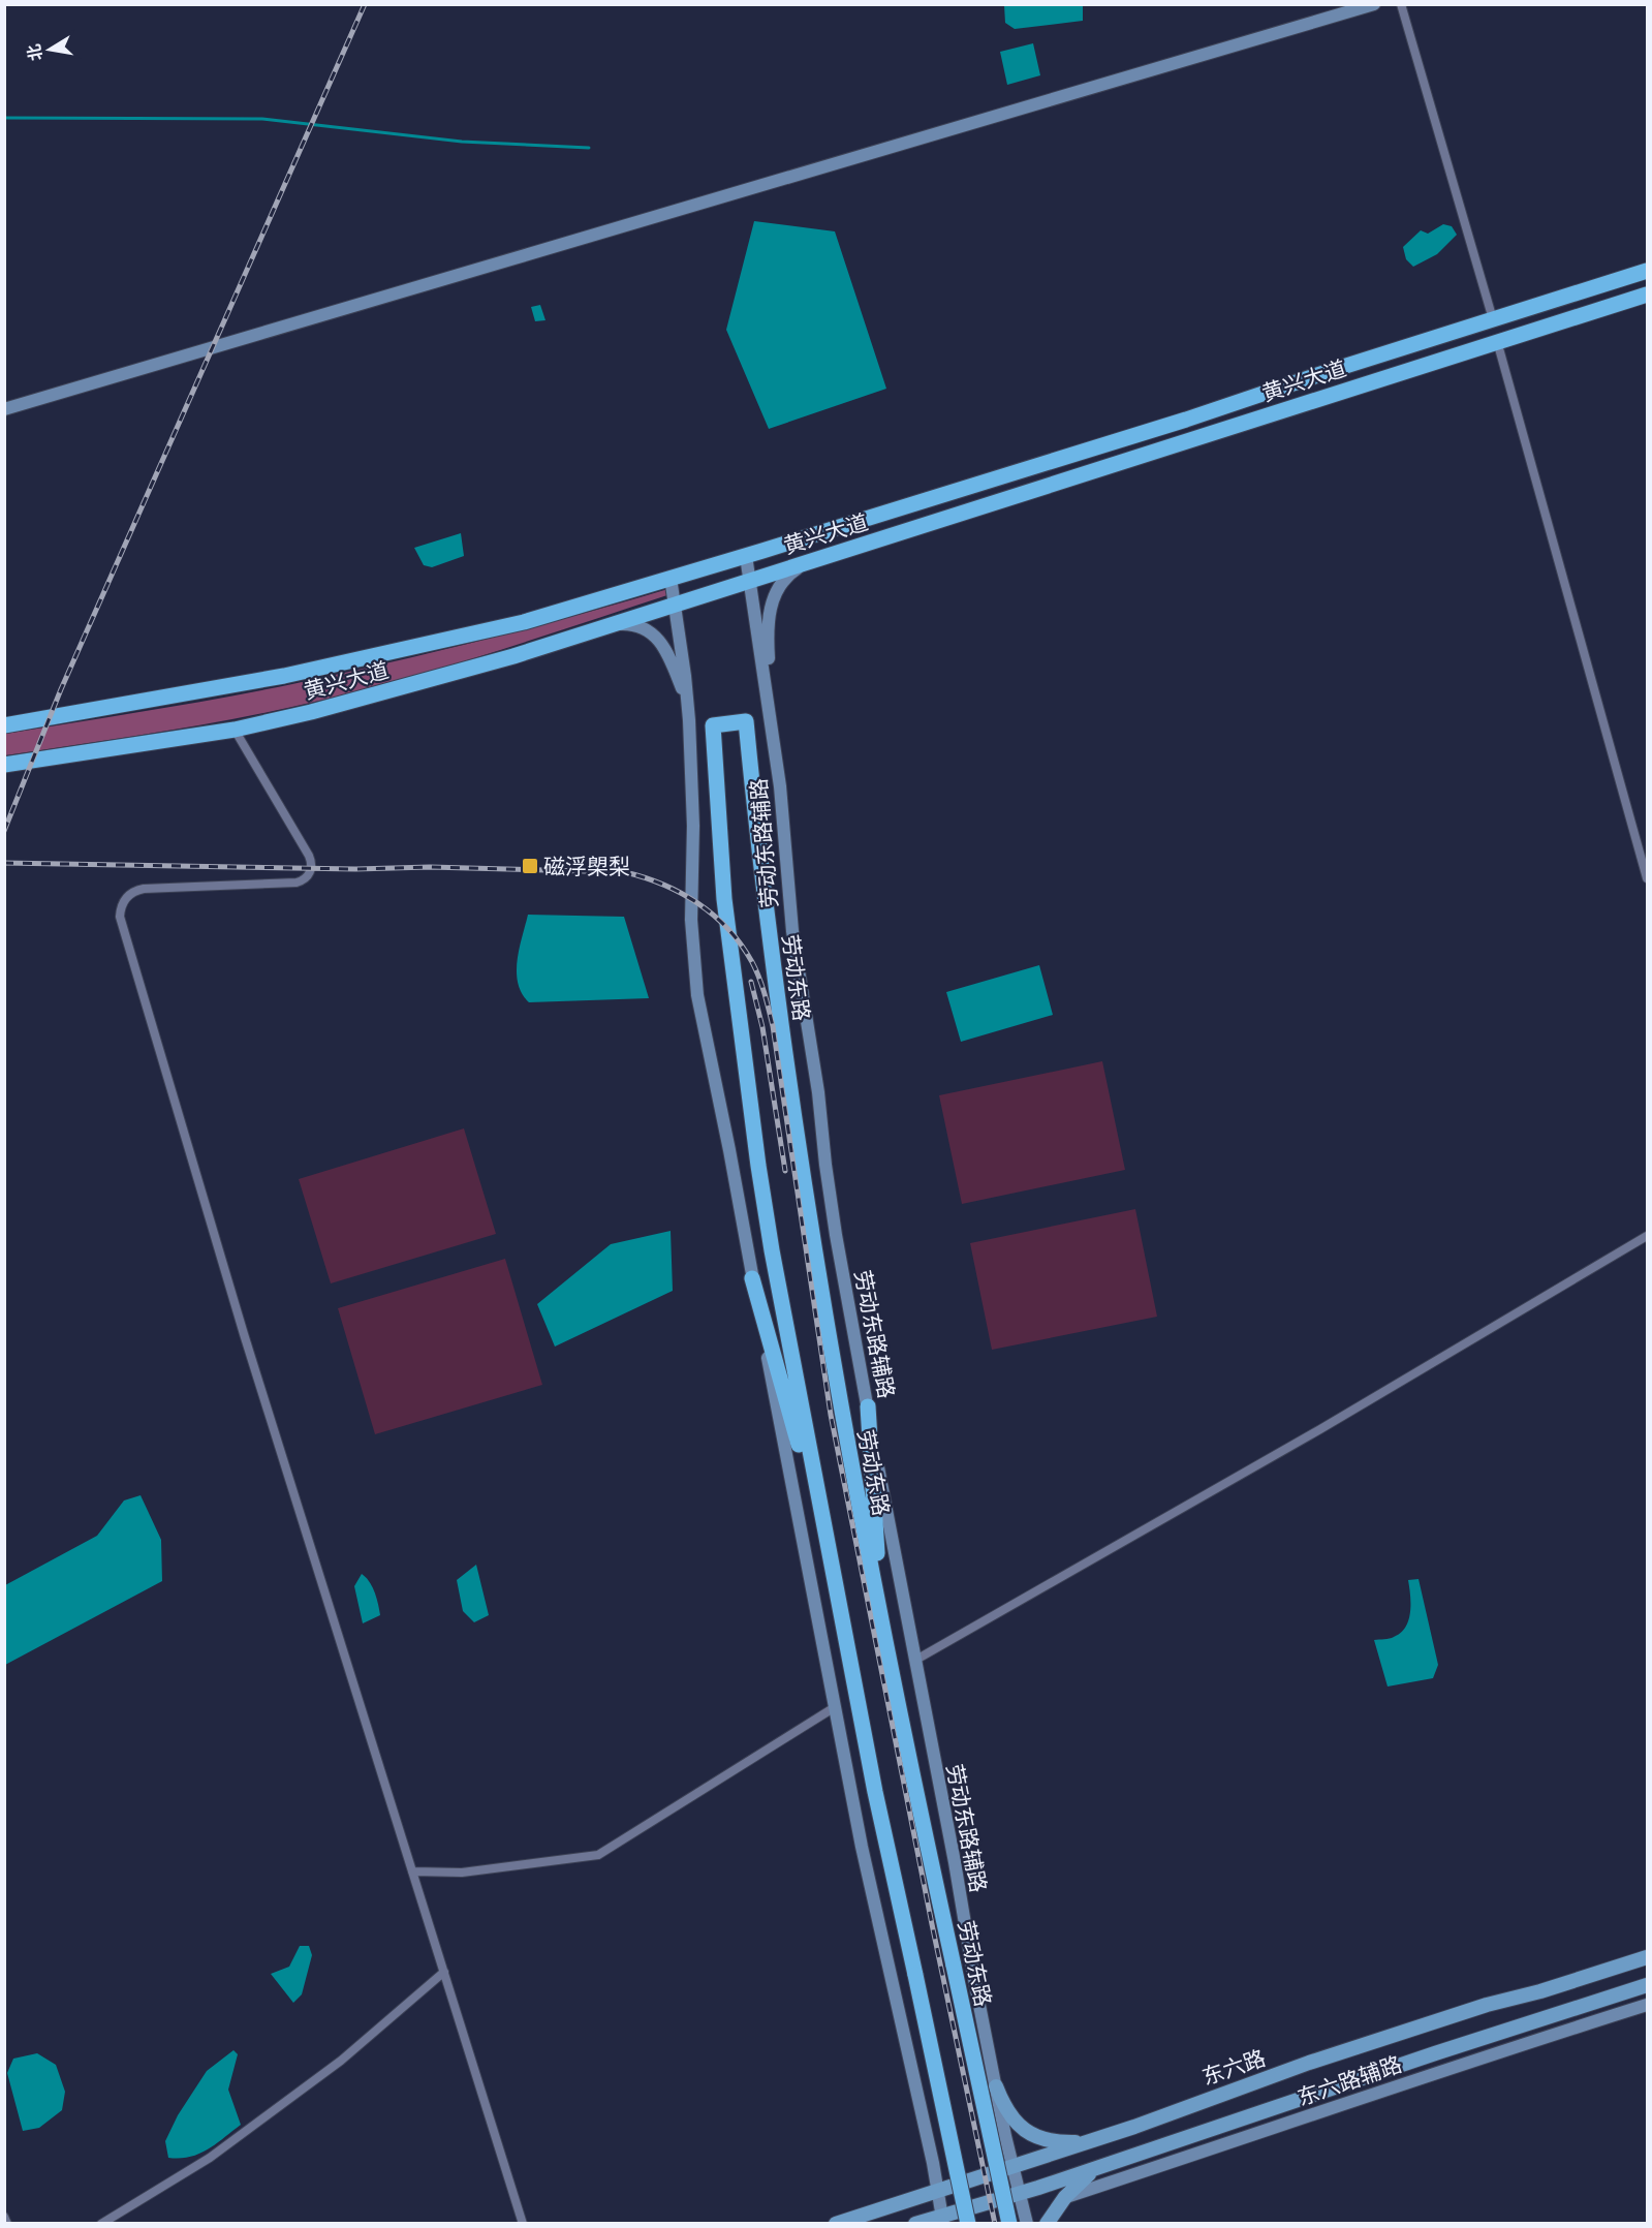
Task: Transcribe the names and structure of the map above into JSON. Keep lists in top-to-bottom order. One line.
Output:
{"streets":{"highway":["黄兴大道","劳动东路"],"main road":["劳动东路辅路","东六路","东六路辅路"]},"crossings":[["黄兴大道","劳动东路辅路"],["劳动东路辅路","东六路"]],"places":{"transit":["磁浮㮾梨"]},"north":"left"}
